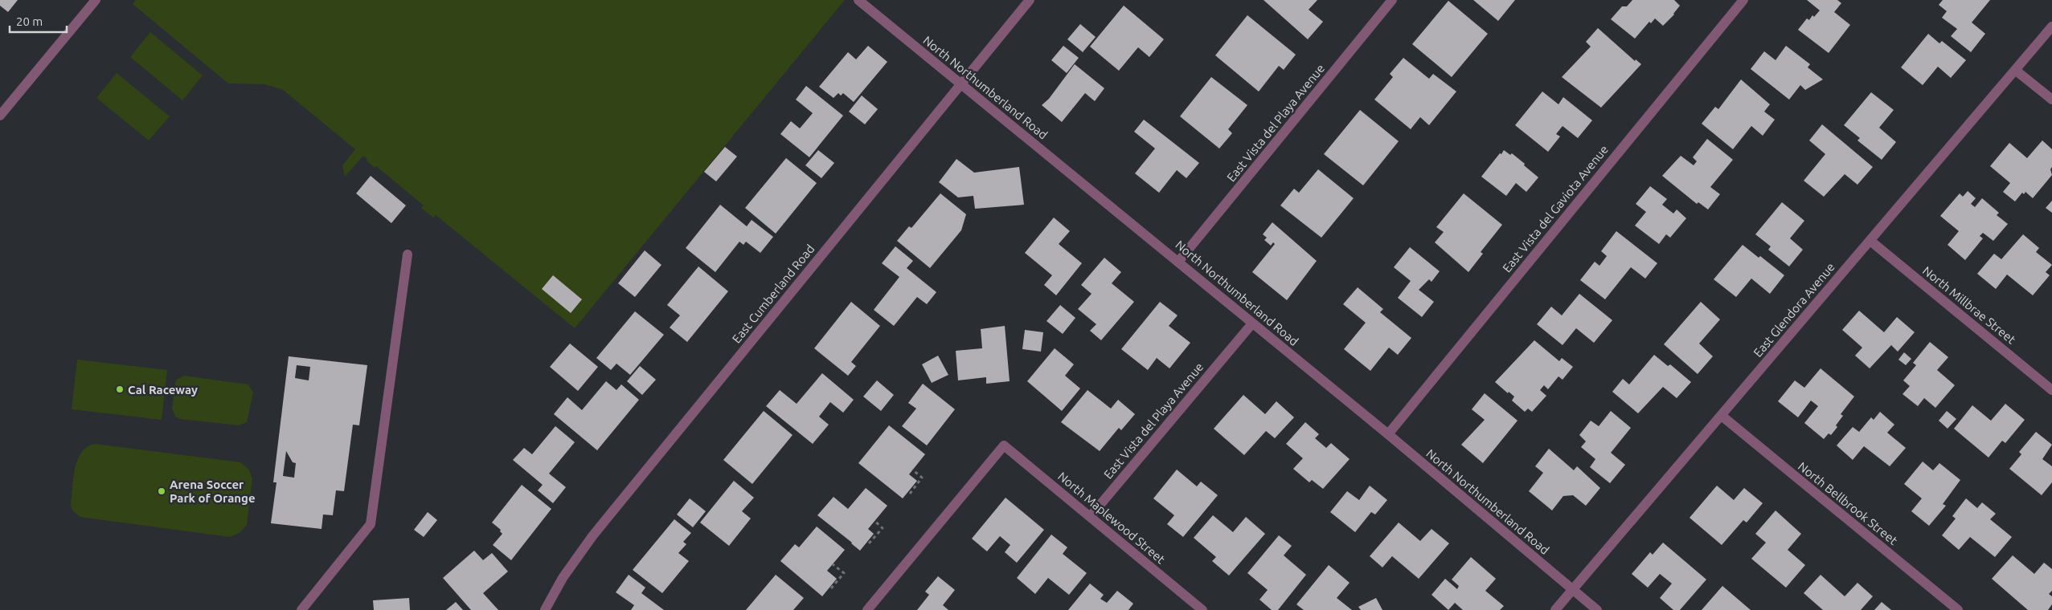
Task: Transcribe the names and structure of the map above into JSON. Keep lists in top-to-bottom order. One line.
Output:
{"streets":{"street":["North Northumberland Road","East Vista del Playa Avenue","East Vista del Gaviota Avenue","East Cumberland Road","North Millbrae Street","East Glendora Avenue","North Bellbrook Street","North Maplewood Street"]},"crossings":[["North Northumberland Road","East Vista del Playa Avenue"],["North Northumberland Road","East Vista del Gaviota Avenue"],["North Northumberland Road","East Cumberland Road"],["North Northumberland Road","East Glendora Avenue"],["East Vista del Playa Avenue","North Maplewood Street"],["North Millbrae Street","East Glendora Avenue"],["East Glendora Avenue","North Bellbrook Street"]],"places":["Cal Raceway","Arena Soccer Park of Orange"],"scale_bar":"20 m"}
